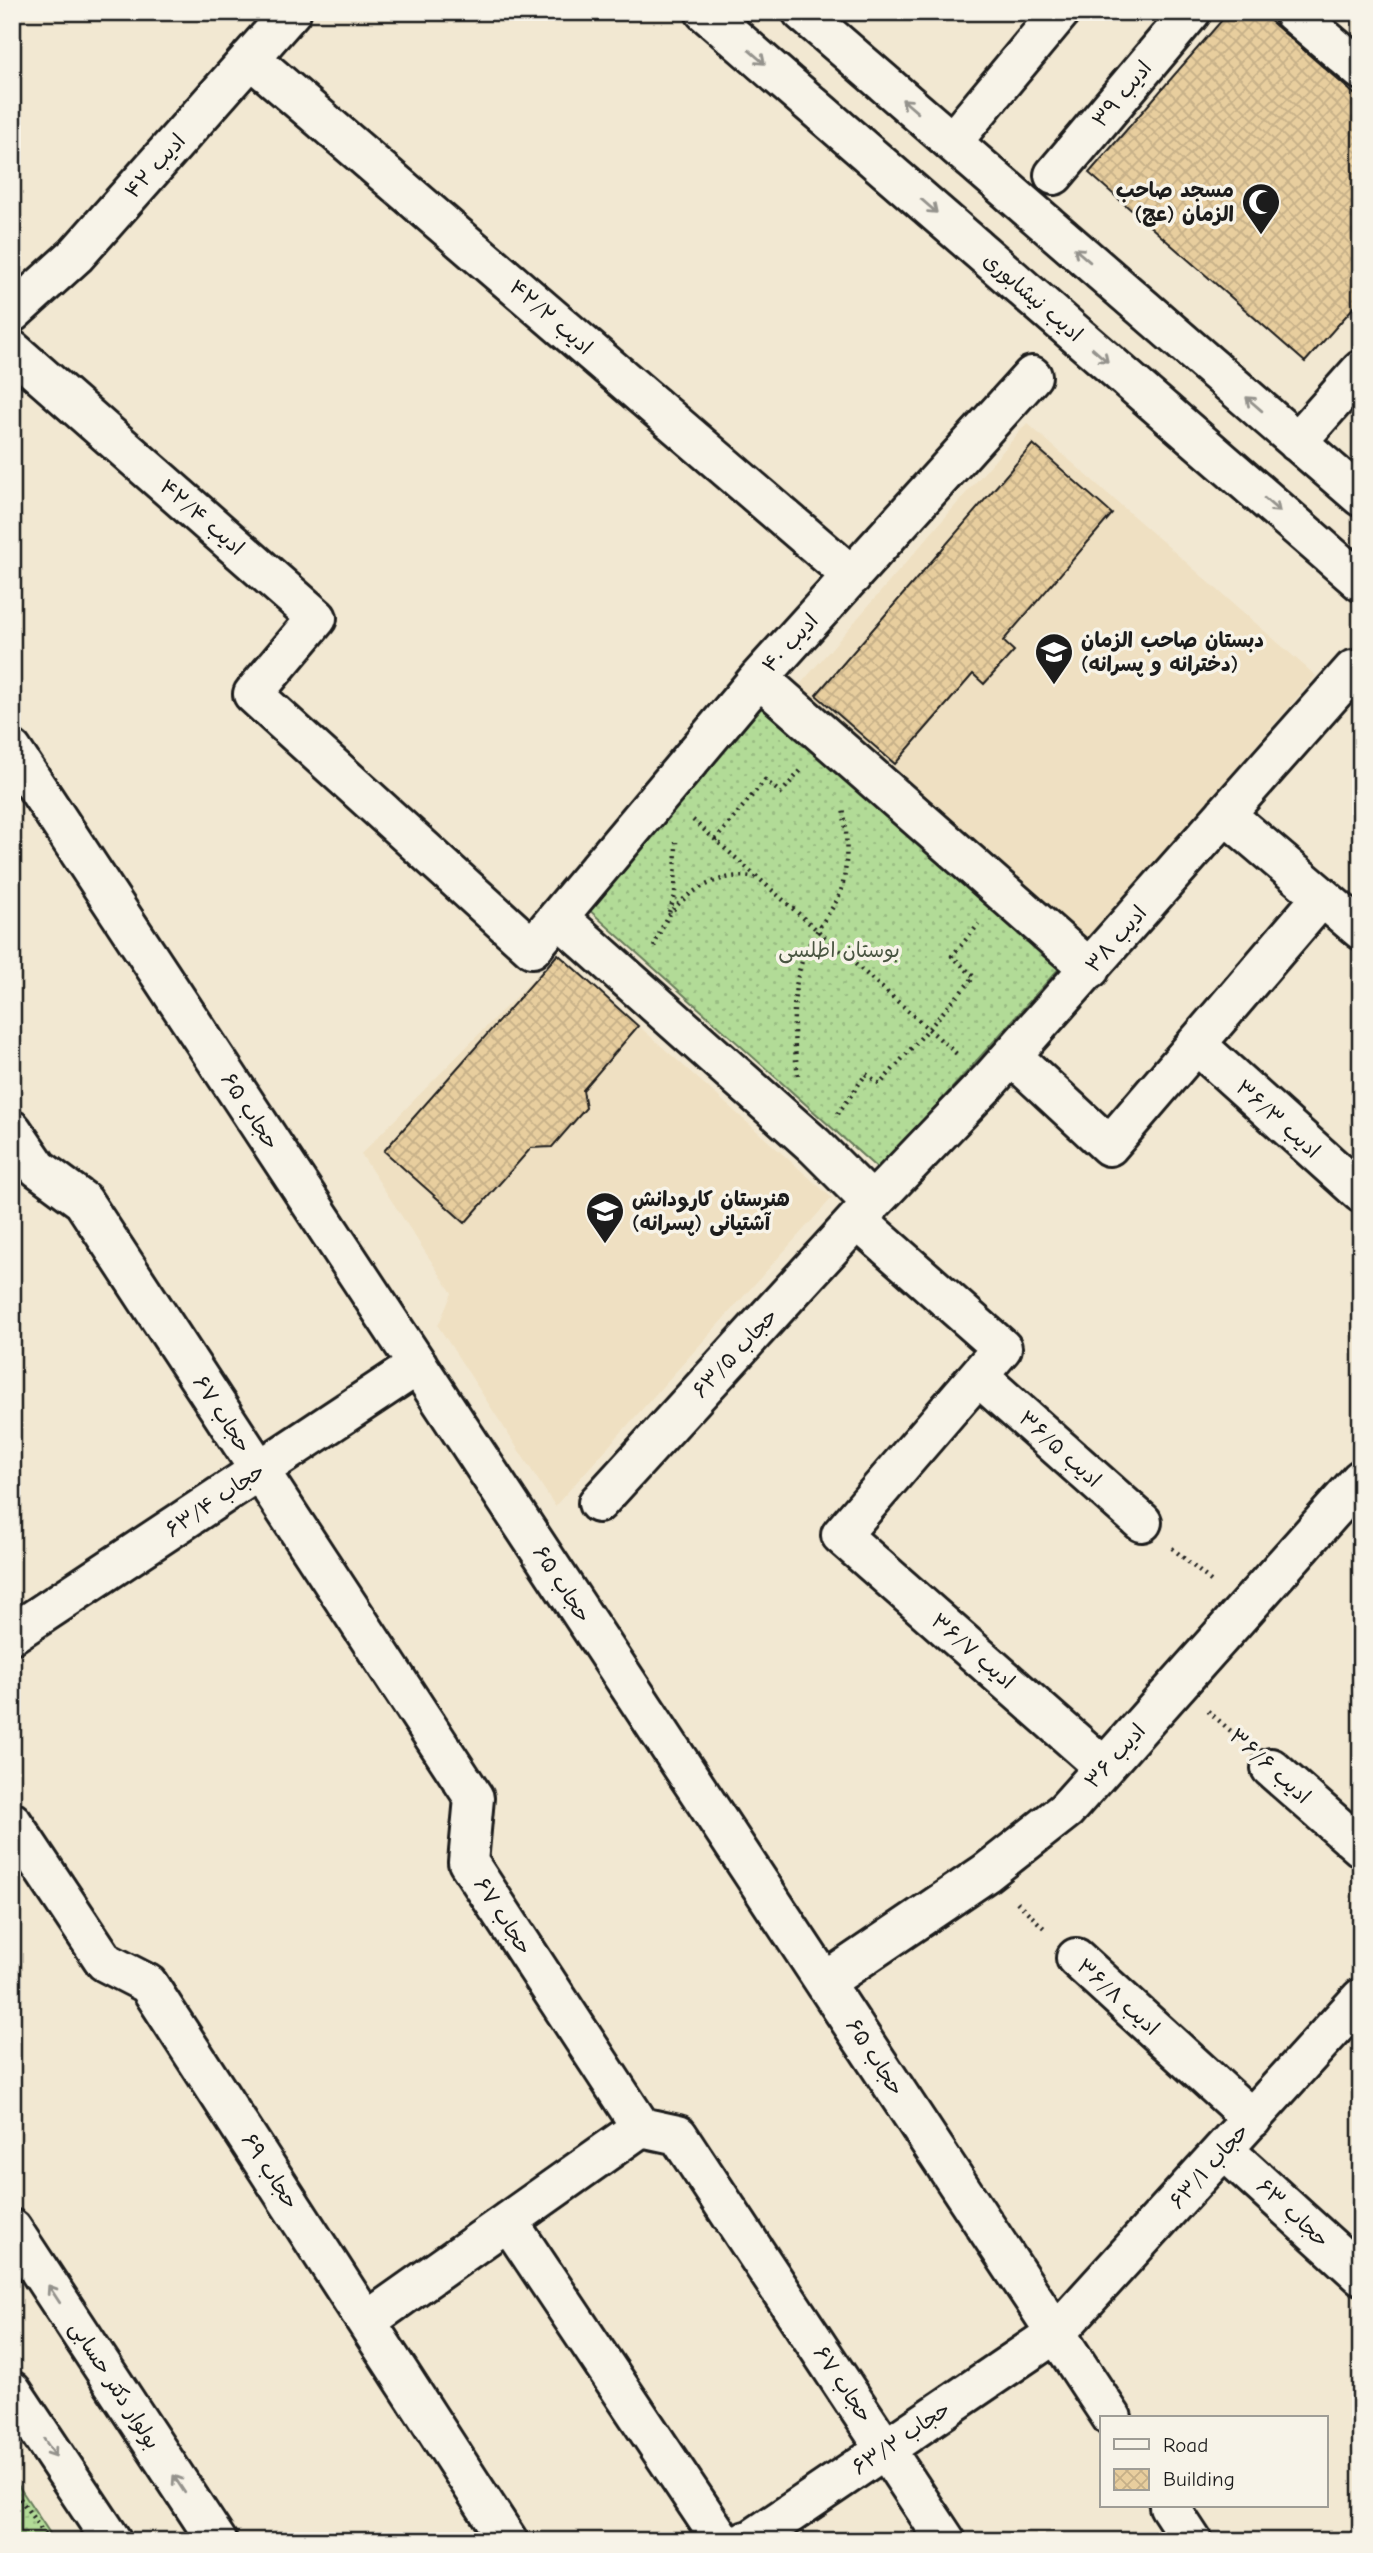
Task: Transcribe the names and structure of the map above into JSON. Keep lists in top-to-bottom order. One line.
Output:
{"streets":{"street":["ادیب ۳۹","ادیب ۴۲","ادیب نیشابوری","ادیب ۴۲/۲","ادیب ۴۲/۴","ادیب ۴۰","ادیب ۳۸","حجاب ۶۵","ادیب ۳۶/۳","حجاب ۶۳/۵","حجاب ۶۷","ادیب ۳۶/۵","حجاب ۶۳/۴","ادیب ۳۶/۷","ادیب ۳۶","ادیب ۳۶/۶","ادیب ۳۶/۸","حجاب ۶۳/۱","حجاب ۶۹","حجاب ۶۳","بولوار دکتر حسابی","حجاب ۶۳/۲"]},"crossings":[["ادیب ۴۲","ادیب ۴۲/۲"],["ادیب ۴۲/۲","ادیب ۴۰"],["ادیب ۴۲/۴","ادیب ۴۰"],["ادیب ۳۸","حجاب ۶۳/۵"],["حجاب ۶۵","حجاب ۶۳/۴"],["حجاب ۶۵","ادیب ۳۶"],["حجاب ۶۵","حجاب ۶۳/۱"],["حجاب ۶۵","حجاب ۶۳/۲"],["حجاب ۶۷","حجاب ۶۳/۴"],["حجاب ۶۷","حجاب ۶۳/۲"],["ادیب ۳۶/۵","ادیب ۳۶/۷"],["ادیب ۳۶/۷","ادیب ۳۶"],["ادیب ۳۶","ادیب ۳۶/۶"],["ادیب ۳۶","ادیب ۳۶/۸"],["ادیب ۳۶/۸","حجاب ۶۳/۱"],["حجاب ۶۳/۱","حجاب ۶۳"],["حجاب ۶۳/۱","حجاب ۶۳/۲"]],"parks":["بوستان اطلسی"],"places":{"mosque":["مسجد صاحب الزمان (عج)"],"school or university":["دبستان صاحب الزمان (دخترانه و پسرانه)","هنرستان کارودانش آشتیانی (پسرانه)"]},"legend":["Road","Building"]}
